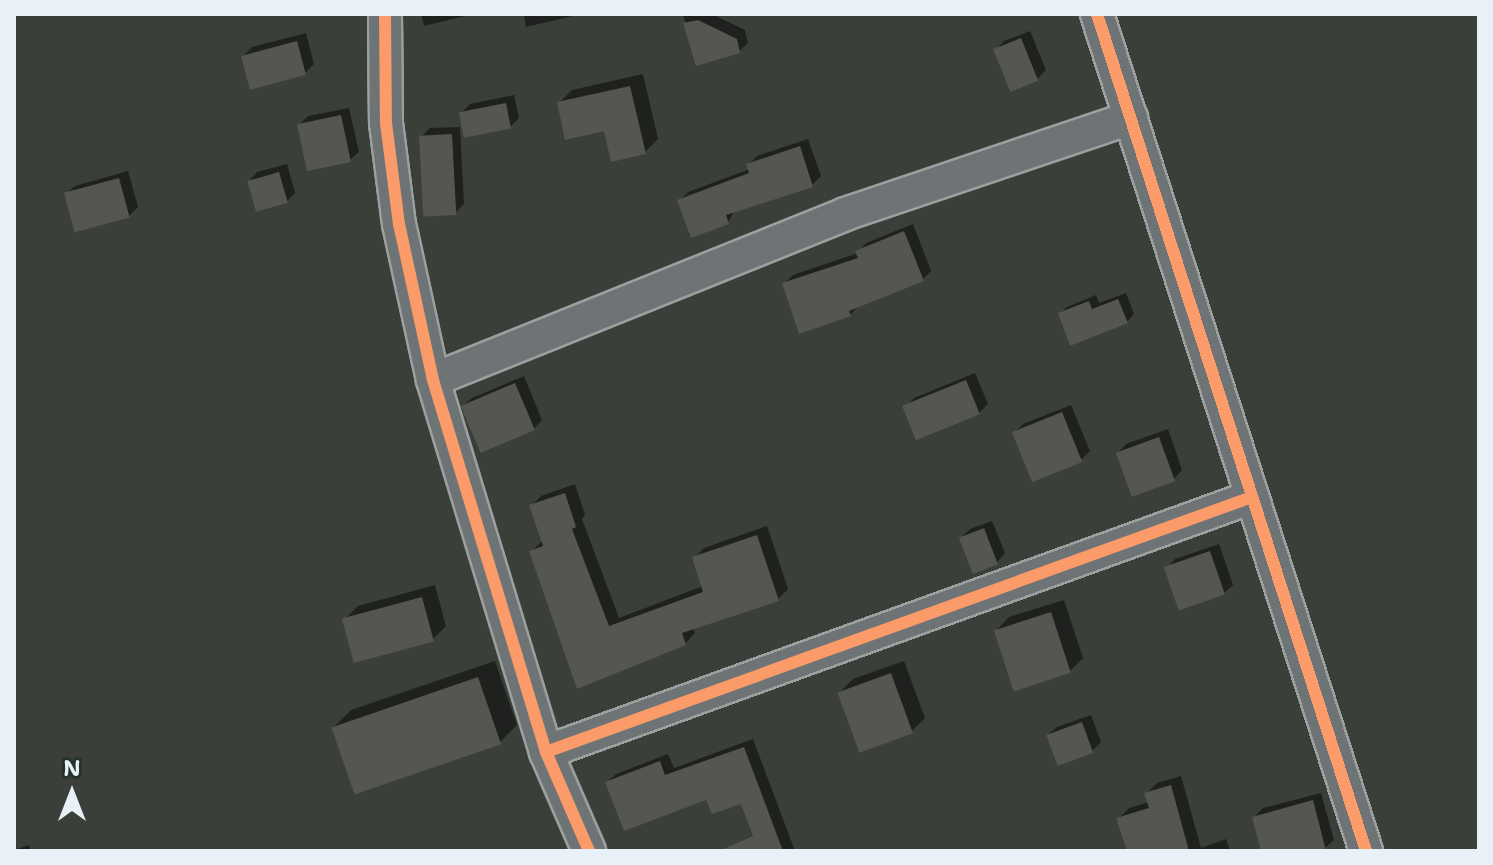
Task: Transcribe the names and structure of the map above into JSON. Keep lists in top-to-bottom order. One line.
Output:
{"north":"top"}
